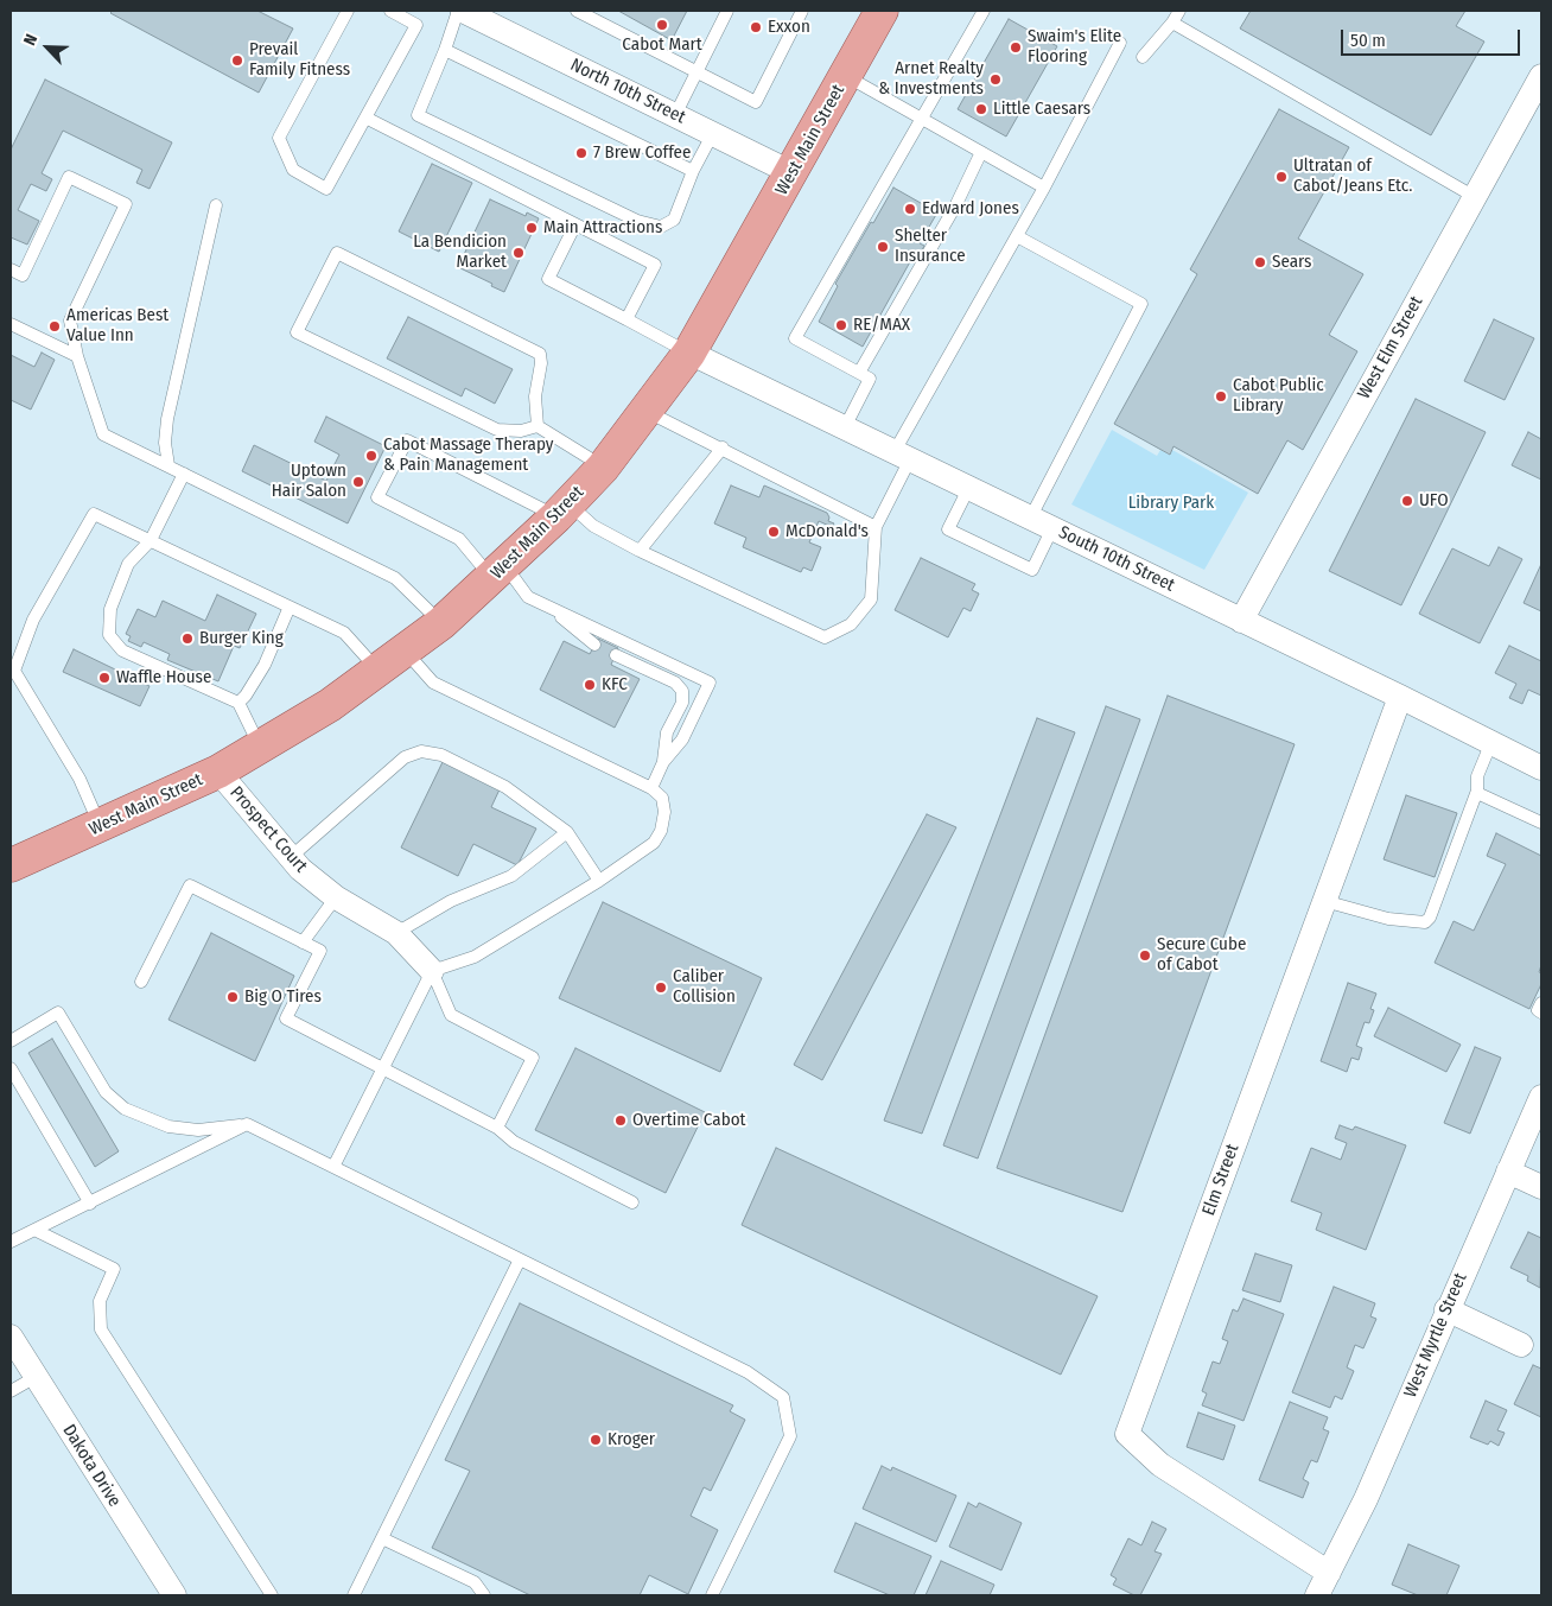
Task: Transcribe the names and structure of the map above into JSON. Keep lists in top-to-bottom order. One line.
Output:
{"streets":{"main road":["West Main Street"],"street":["North 10th Street","West Elm Street","South 10th Street","Prospect Court","Elm Street","West Myrtle Street","Dakota Drive"]},"crossings":[["North 10th Street","West Main Street"],["West Main Street","South 10th Street"],["West Main Street","Prospect Court"],["West Elm Street","South 10th Street"],["South 10th Street","Elm Street"],["Elm Street","West Myrtle Street"]],"parks":["Library Park"],"places":["Cabot Mart","Exxon","Swaim's Elite Flooring","Prevail Family Fitness","Arnet Realty & Investments","Little Caesars","7 Brew Coffee","Ultratan of Cabot/Jeans Etc.","Edward Jones","Main Attractions","Shelter Insurance","La Bendicion Market","Sears","RE/MAX","Americas Best Value Inn","Cabot Public Library","Cabot Massage Therapy & Pain Management","Uptown Hair Salon","UFO","McDonald's","Burger King","Waffle House","KFC","Secure Cube of Cabot","Caliber Collision","Big O Tires","Overtime Cabot","Kroger"],"scale_bar":"50 m","north":"top left"}
